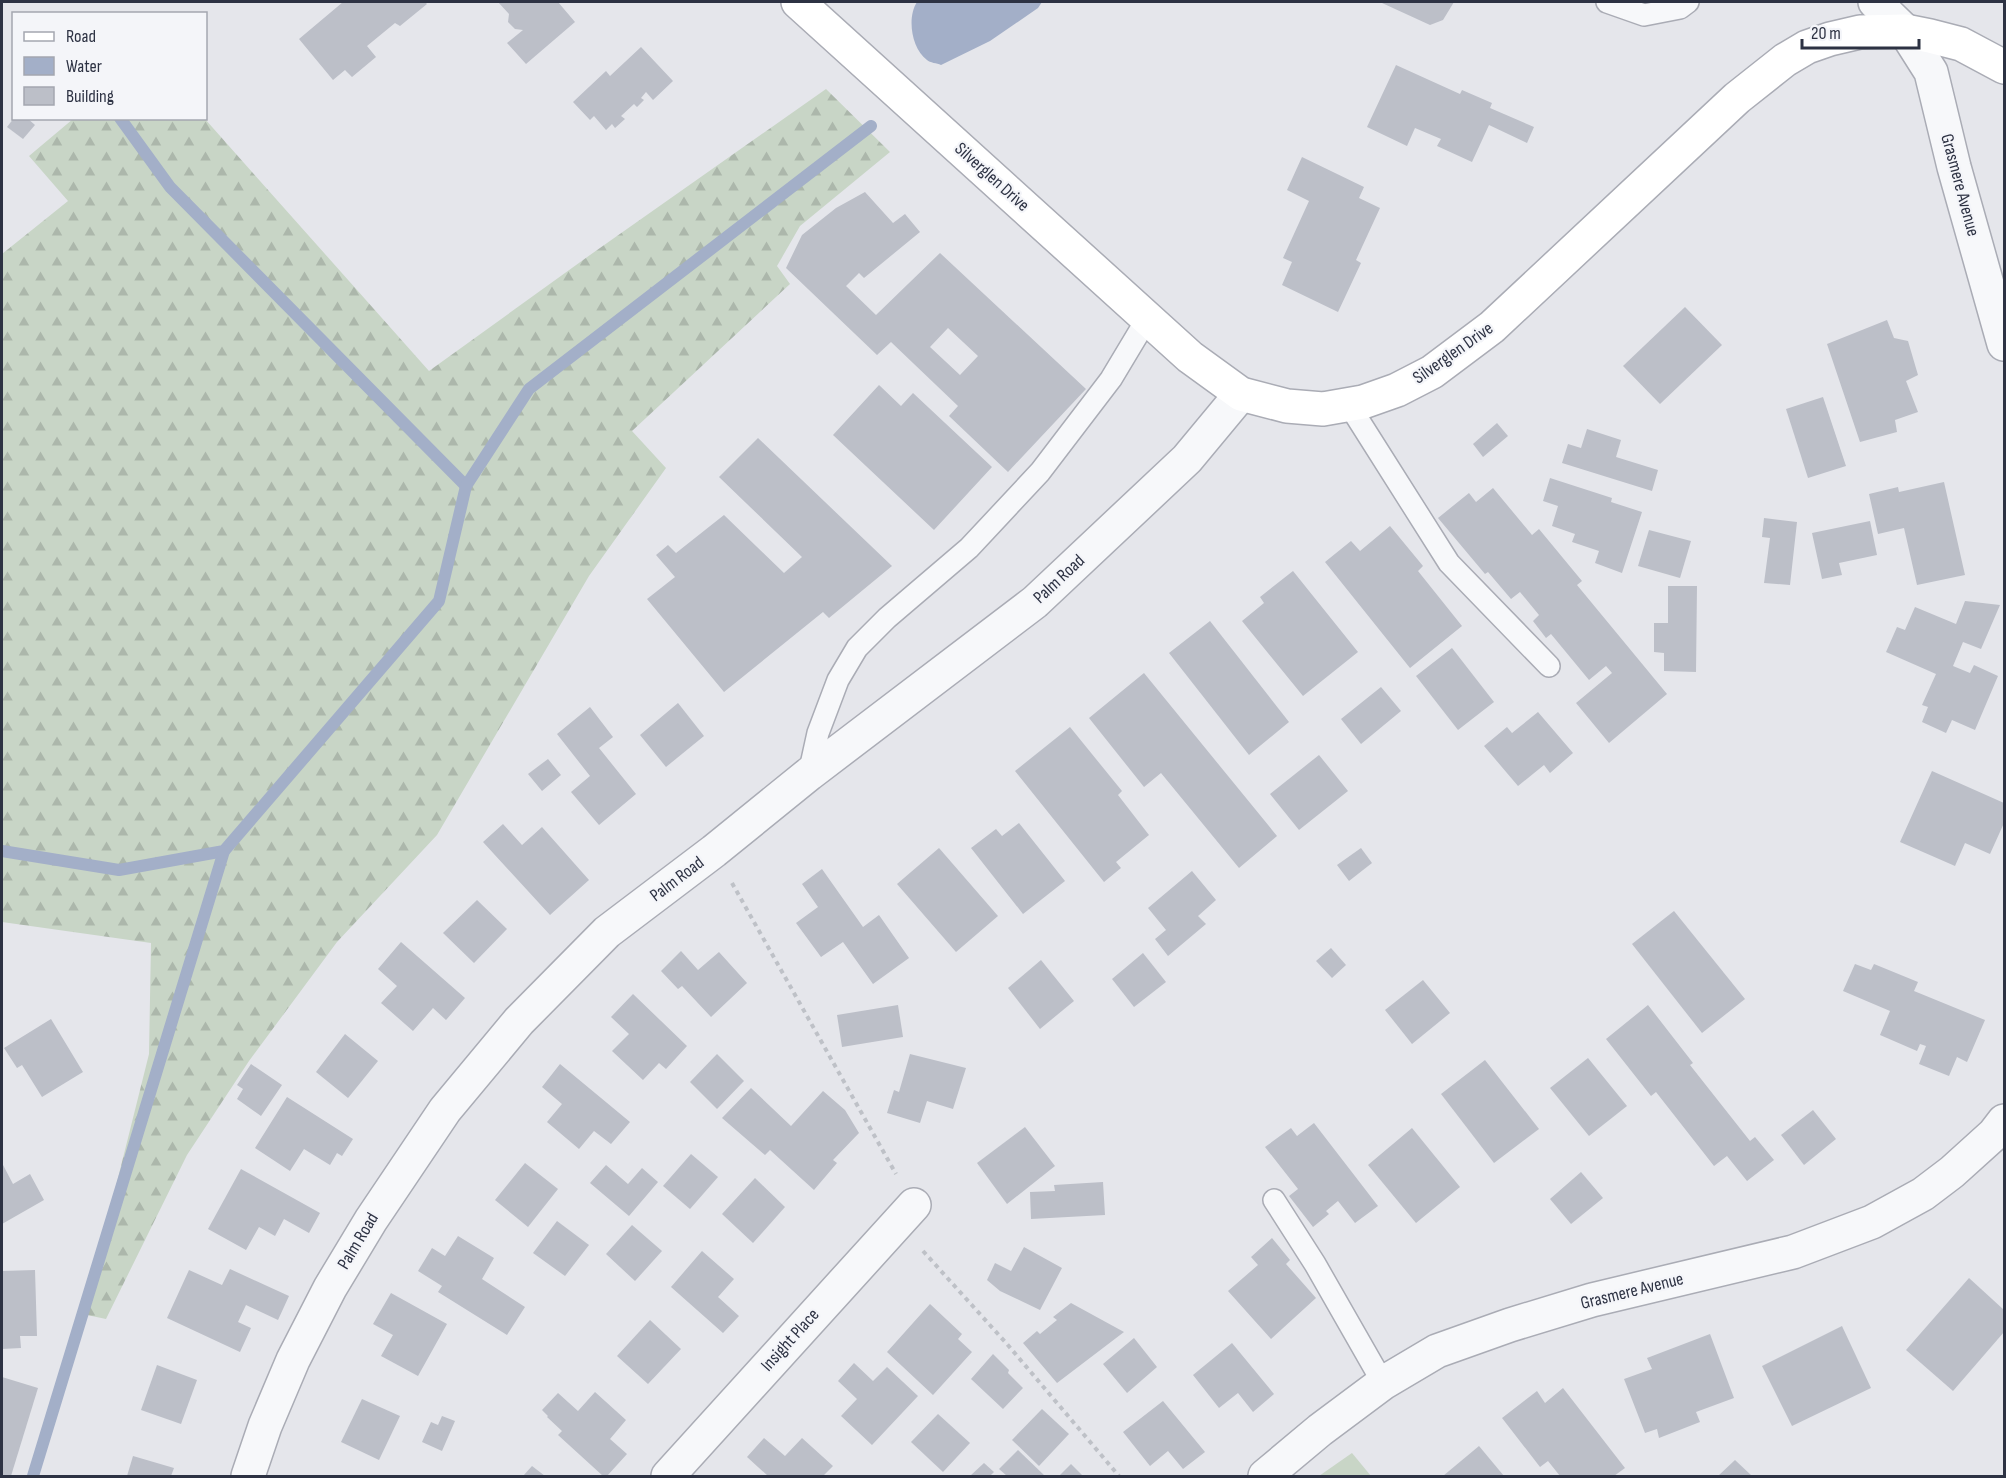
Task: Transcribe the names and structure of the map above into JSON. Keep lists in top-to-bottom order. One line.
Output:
{"streets":{"street":["Silverglen Drive","Grasmere Avenue","Palm Road","Insight Place"]},"crossings":[["Silverglen Drive","Grasmere Avenue"],["Silverglen Drive","Palm Road"]],"legend":["Road","Water","Building"],"scale_bar":"20 m"}
